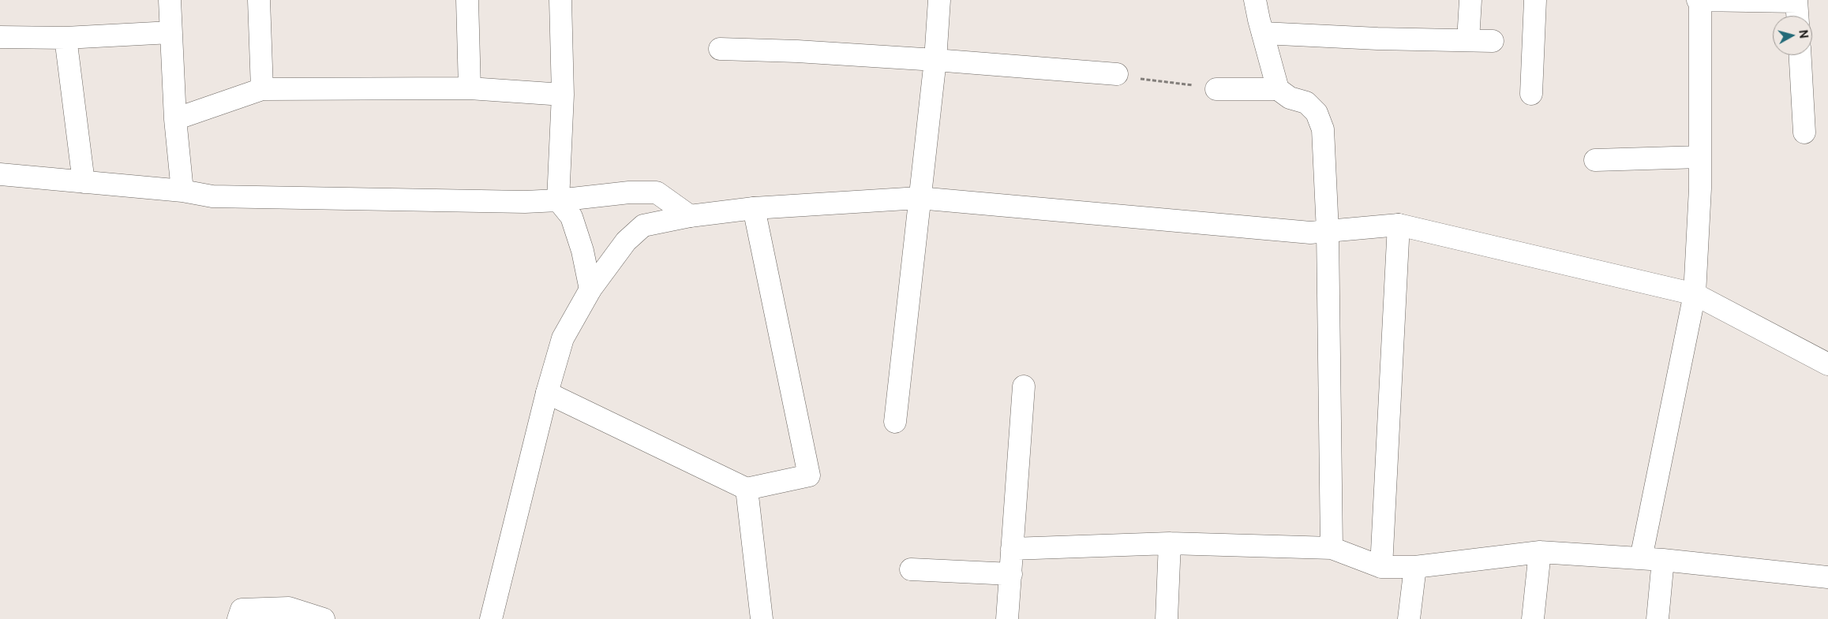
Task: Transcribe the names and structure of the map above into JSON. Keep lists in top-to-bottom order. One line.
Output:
{"north":"right"}
